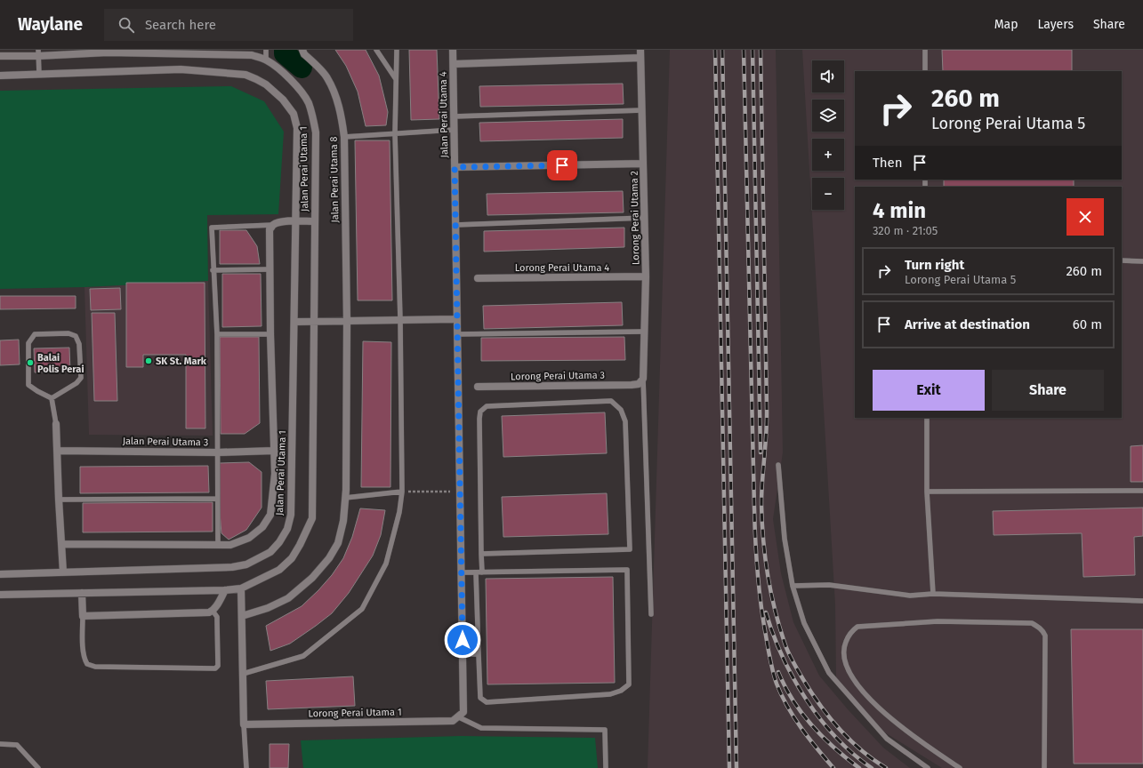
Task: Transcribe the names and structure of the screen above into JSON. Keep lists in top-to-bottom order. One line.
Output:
{"streets":{"street":["Jalan Perai Utama 4","Jalan Perai Utama 1","Jalan Perai Utama 8","Lorong Perai Utama 2","Lorong Perai Utama 4","Lorong Perai Utama 3","Jalan Perai Utama 3","Lorong Perai Utama 1"]},"crossings":[["Jalan Perai Utama 4","Lorong Perai Utama 1"],["Jalan Perai Utama 1","Jalan Perai Utama 3"],["Lorong Perai Utama 2","Lorong Perai Utama 4"],["Lorong Perai Utama 2","Lorong Perai Utama 3"]],"places":["SK St. Mark","Balai Polis Perai"],"page":{"header":"Waylane","search":"Search here","nav":["Map","Layers","Share"],"map_buttons":["+","−"],"turn":["260 m","Lorong Perai Utama 5"],"then":"Then","heading":["4 min","320 m · 21:05"],"list":[{"name":"Turn right","note":"Lorong Perai Utama 5","value":"260 m"},{"name":"Arrive at destination","value":"60 m"}],"buttons":["Exit","Share"]}}
